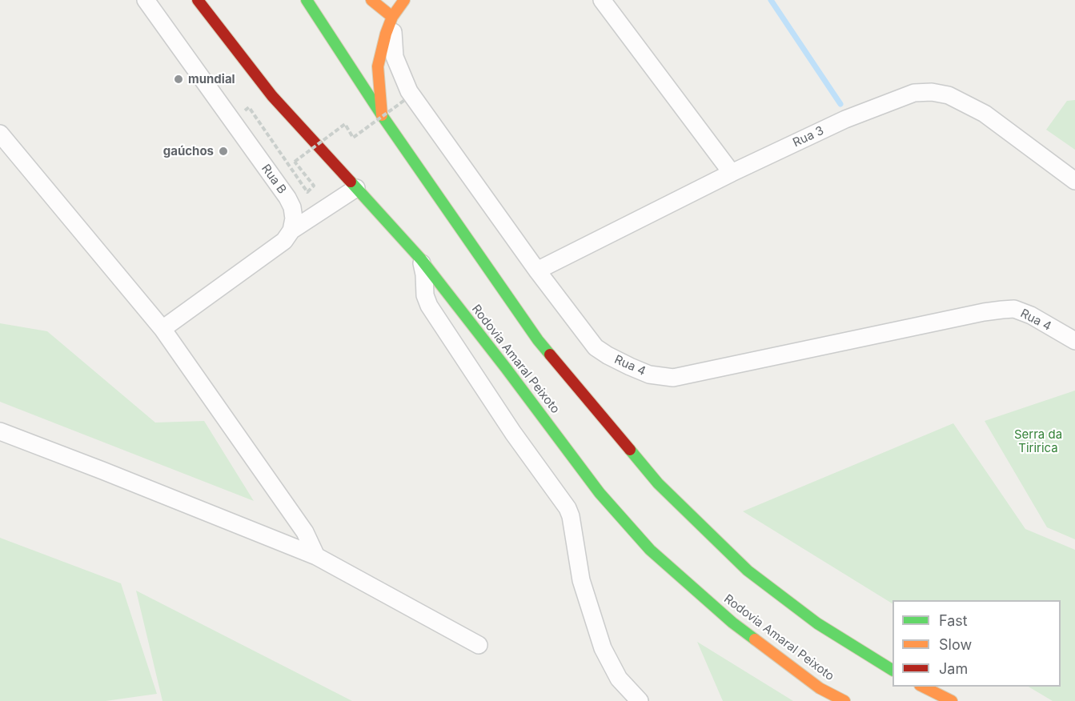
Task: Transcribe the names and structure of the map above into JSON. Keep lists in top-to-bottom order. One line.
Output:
{"streets":{"main road":["Rodovia Amaral Peixoto"],"street":["Rua 3","Rua B","Rua 4"]},"crossings":[["Rua 3","Rua 4"]],"parks":["Serra da Tiririca"],"places":["mundial","gaúchos"],"legend":["Fast","Slow","Jam"]}
